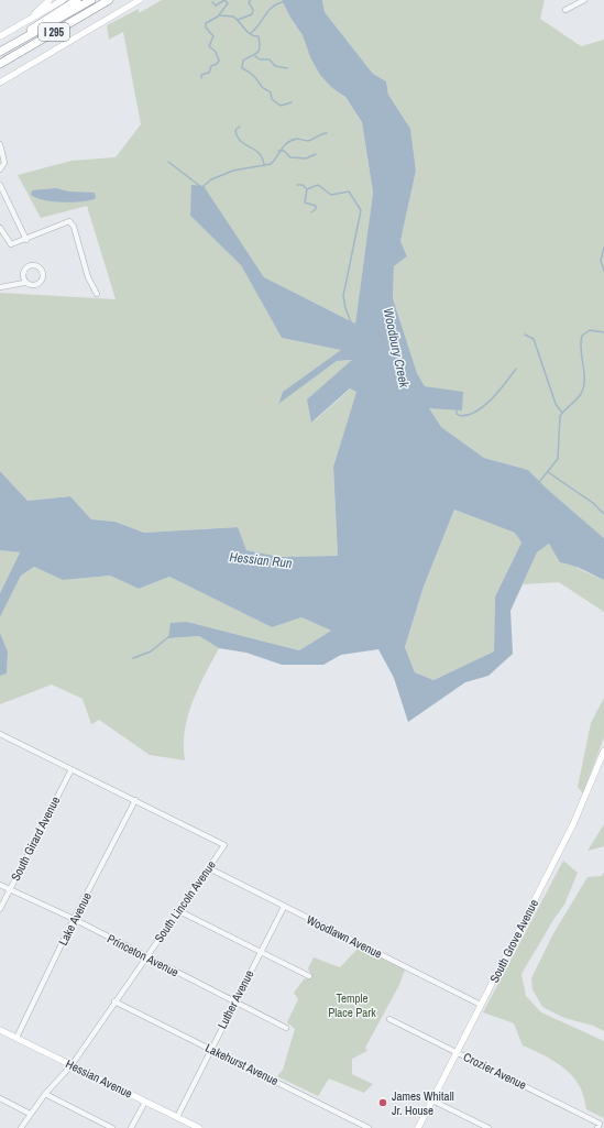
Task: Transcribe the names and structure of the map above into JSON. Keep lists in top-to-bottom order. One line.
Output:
{"streets":{"highway":["I 295"],"main road":["South Grove Avenue","Hessian Avenue"],"street":["South Girard Avenue","South Lincoln Avenue","Lake Avenue","Woodlawn Avenue","Princeton Avenue","Luther Avenue","Lakehurst Avenue","Crozier Avenue"]},"crossings":[["South Girard Avenue","Princeton Avenue"],["South Lincoln Avenue","Lake Avenue"],["South Lincoln Avenue","Woodlawn Avenue"],["South Lincoln Avenue","Princeton Avenue"],["South Lincoln Avenue","Lakehurst Avenue"],["South Lincoln Avenue","Hessian Avenue"],["Lake Avenue","Princeton Avenue"],["Lake Avenue","Hessian Avenue"],["Woodlawn Avenue","South Grove Avenue"],["Woodlawn Avenue","Luther Avenue"],["South Grove Avenue","Crozier Avenue"],["Princeton Avenue","Luther Avenue"],["Luther Avenue","Lakehurst Avenue"],["Luther Avenue","Hessian Avenue"]],"water":["Woodbury Creek","Hessian Run"],"parks":["Temple Place Park"],"places":["James Whitall Jr. House"]}
